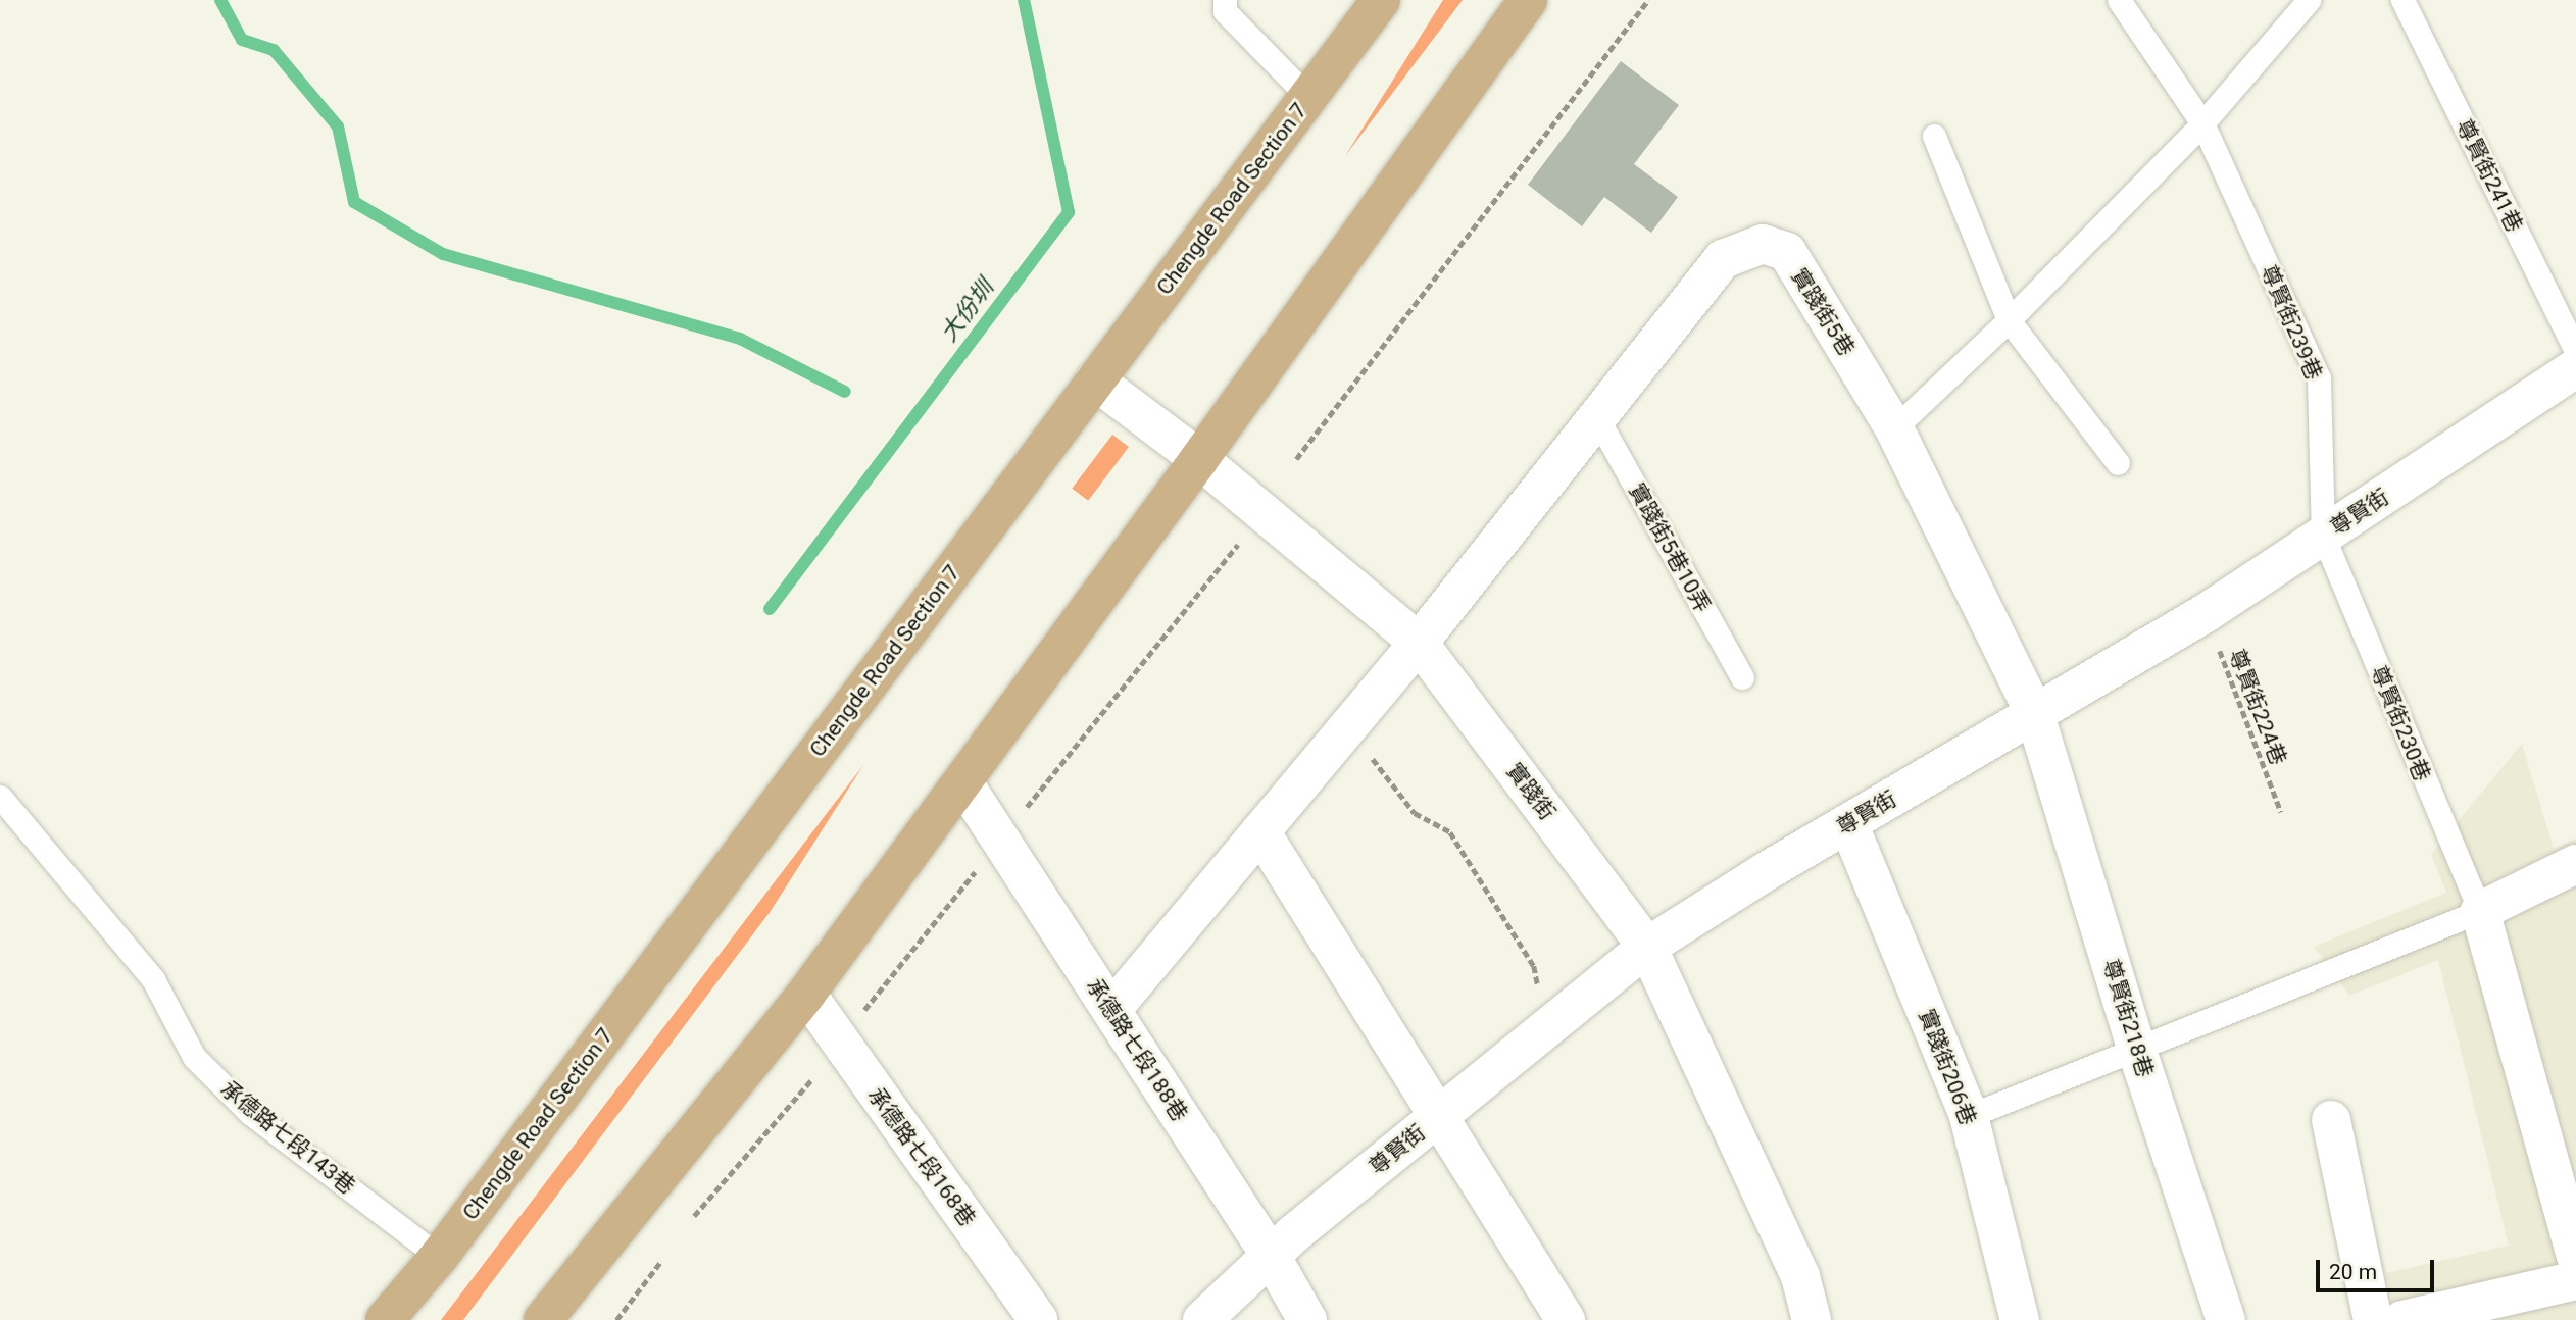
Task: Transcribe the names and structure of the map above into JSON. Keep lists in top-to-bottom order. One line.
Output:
{"streets":{"main road":["Chengde Road Section 7"],"street":["實踐街5巷","尊賢街","實踐街","尊賢街218巷","承德路七段188巷","實踐街206巷","承德路七段168巷"],"lane":["尊賢街241巷","尊賢街239巷","實踐街5巷10弄","尊賢街230巷","承德路七段143巷"],"path":["尊賢街224巷"]},"crossings":[["Chengde Road Section 7","實踐街"],["Chengde Road Section 7","承德路七段143巷"],["實踐街5巷","尊賢街"],["實踐街5巷","實踐街5巷10弄"],["實踐街5巷","實踐街"],["實踐街5巷","尊賢街218巷"],["實踐街5巷","承德路七段188巷"],["尊賢街239巷","尊賢街"],["尊賢街239巷","尊賢街230巷"],["尊賢街","尊賢街224巷"],["尊賢街","尊賢街230巷"],["尊賢街","實踐街"],["尊賢街","尊賢街218巷"],["尊賢街","承德路七段188巷"],["尊賢街","實踐街206巷"]],"water":["大份圳"],"scale_bar":"20 m"}
